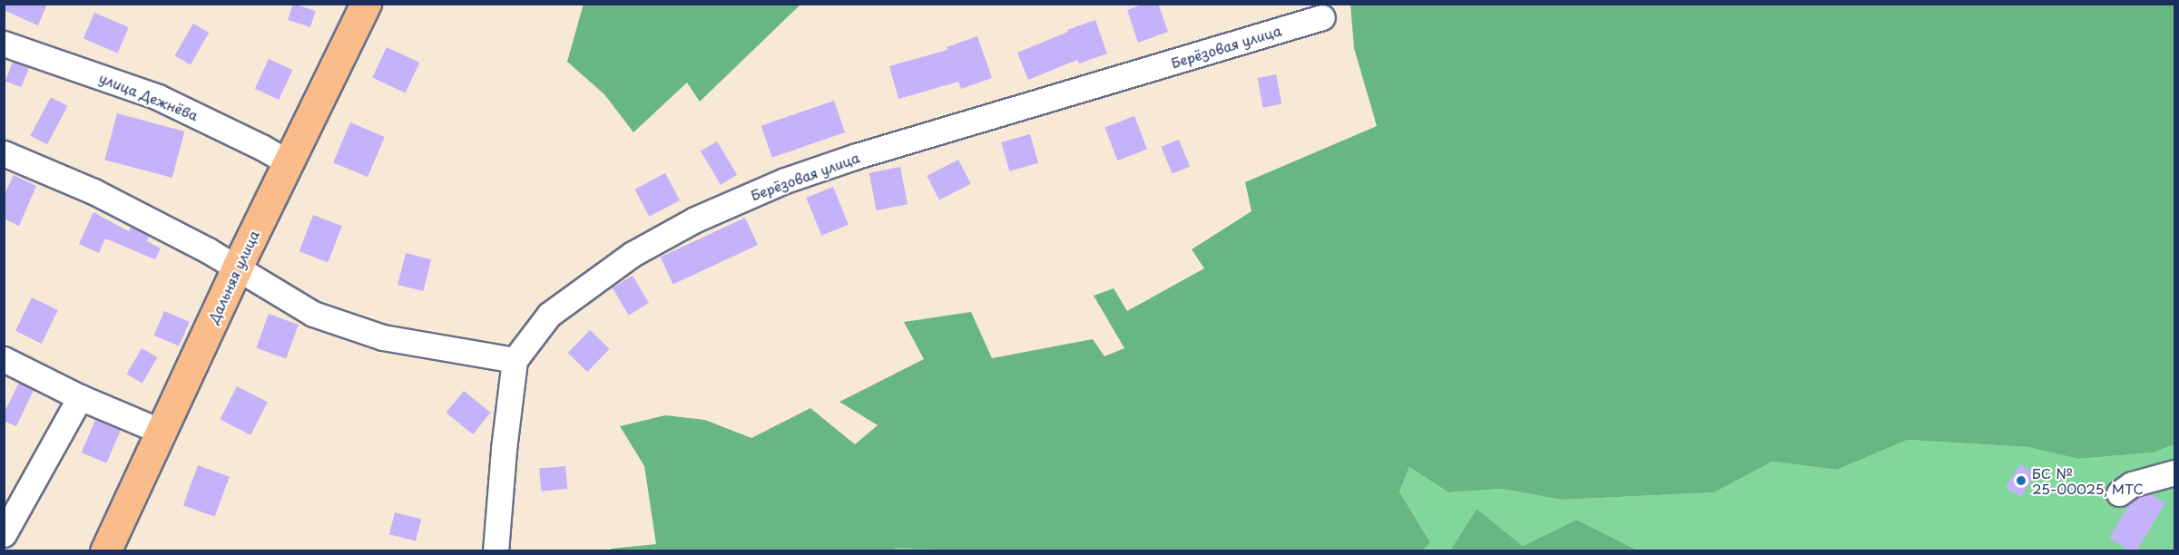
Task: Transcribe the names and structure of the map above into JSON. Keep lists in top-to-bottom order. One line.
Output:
{"streets":{"main road":["Дальняя улица"],"street":["Берёзовая улица","улица Дежнёва"]},"crossings":[["улица Дежнёва","Дальняя улица"]],"places":["БС № 25-00025, МТС"]}
